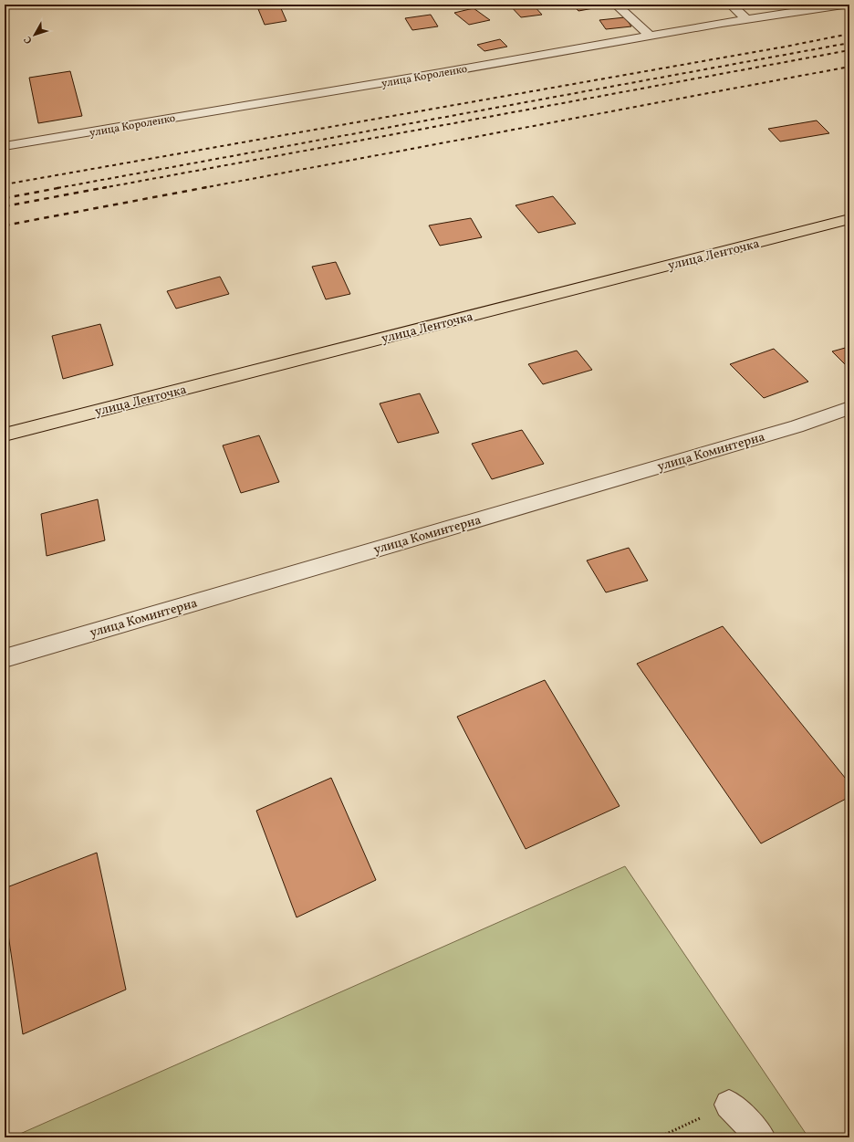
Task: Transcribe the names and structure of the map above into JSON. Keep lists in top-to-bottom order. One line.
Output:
{"streets":{"main road":["улица Ленточка"],"street":["улица Короленко","улица Коминтерна"]},"north":"bottom left"}
